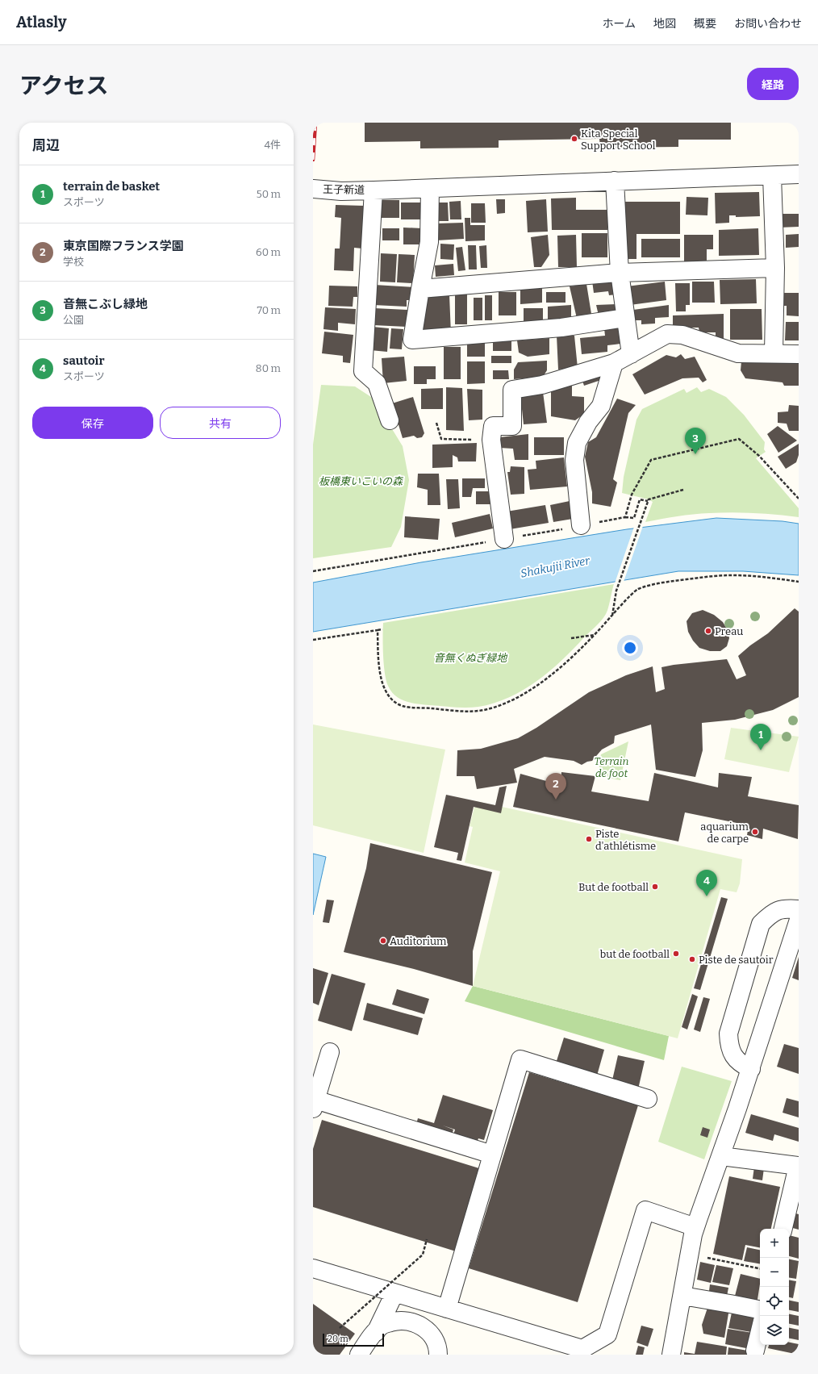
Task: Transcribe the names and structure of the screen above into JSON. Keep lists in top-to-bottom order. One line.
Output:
{"streets":{"street":["王子新道"]},"water":["Shakujii River"],"parks":["板橋東いこいの森","音無くぬぎ緑地","Terrain de foot"],"places":["Kita Special Support School","Preau","aquarium de carpe","Piste d'athlétisme","But de football","Auditorium","but de football","Piste de sautoir"],"scale_bar":"20 m","page":{"header":"Atlasly","nav":["ホーム","地図","概要","お問い合わせ"],"title":"アクセス","buttons":["経路",["保存","共有"]],"heading":["周辺","4件"],"list":[{"mark":"1","name":"terrain de basket","note":"スポーツ","value":"50 m"},{"mark":"2","name":"東京国際フランス学園","note":"学校","value":"60 m"},{"mark":"3","name":"音無こぶし緑地","note":"公園","value":"70 m"},{"mark":"4","name":"sautoir","note":"スポーツ","value":"80 m"}],"pins":["3","1","2","4"],"map_buttons":["+","−"],"scale":"20 m"}}
